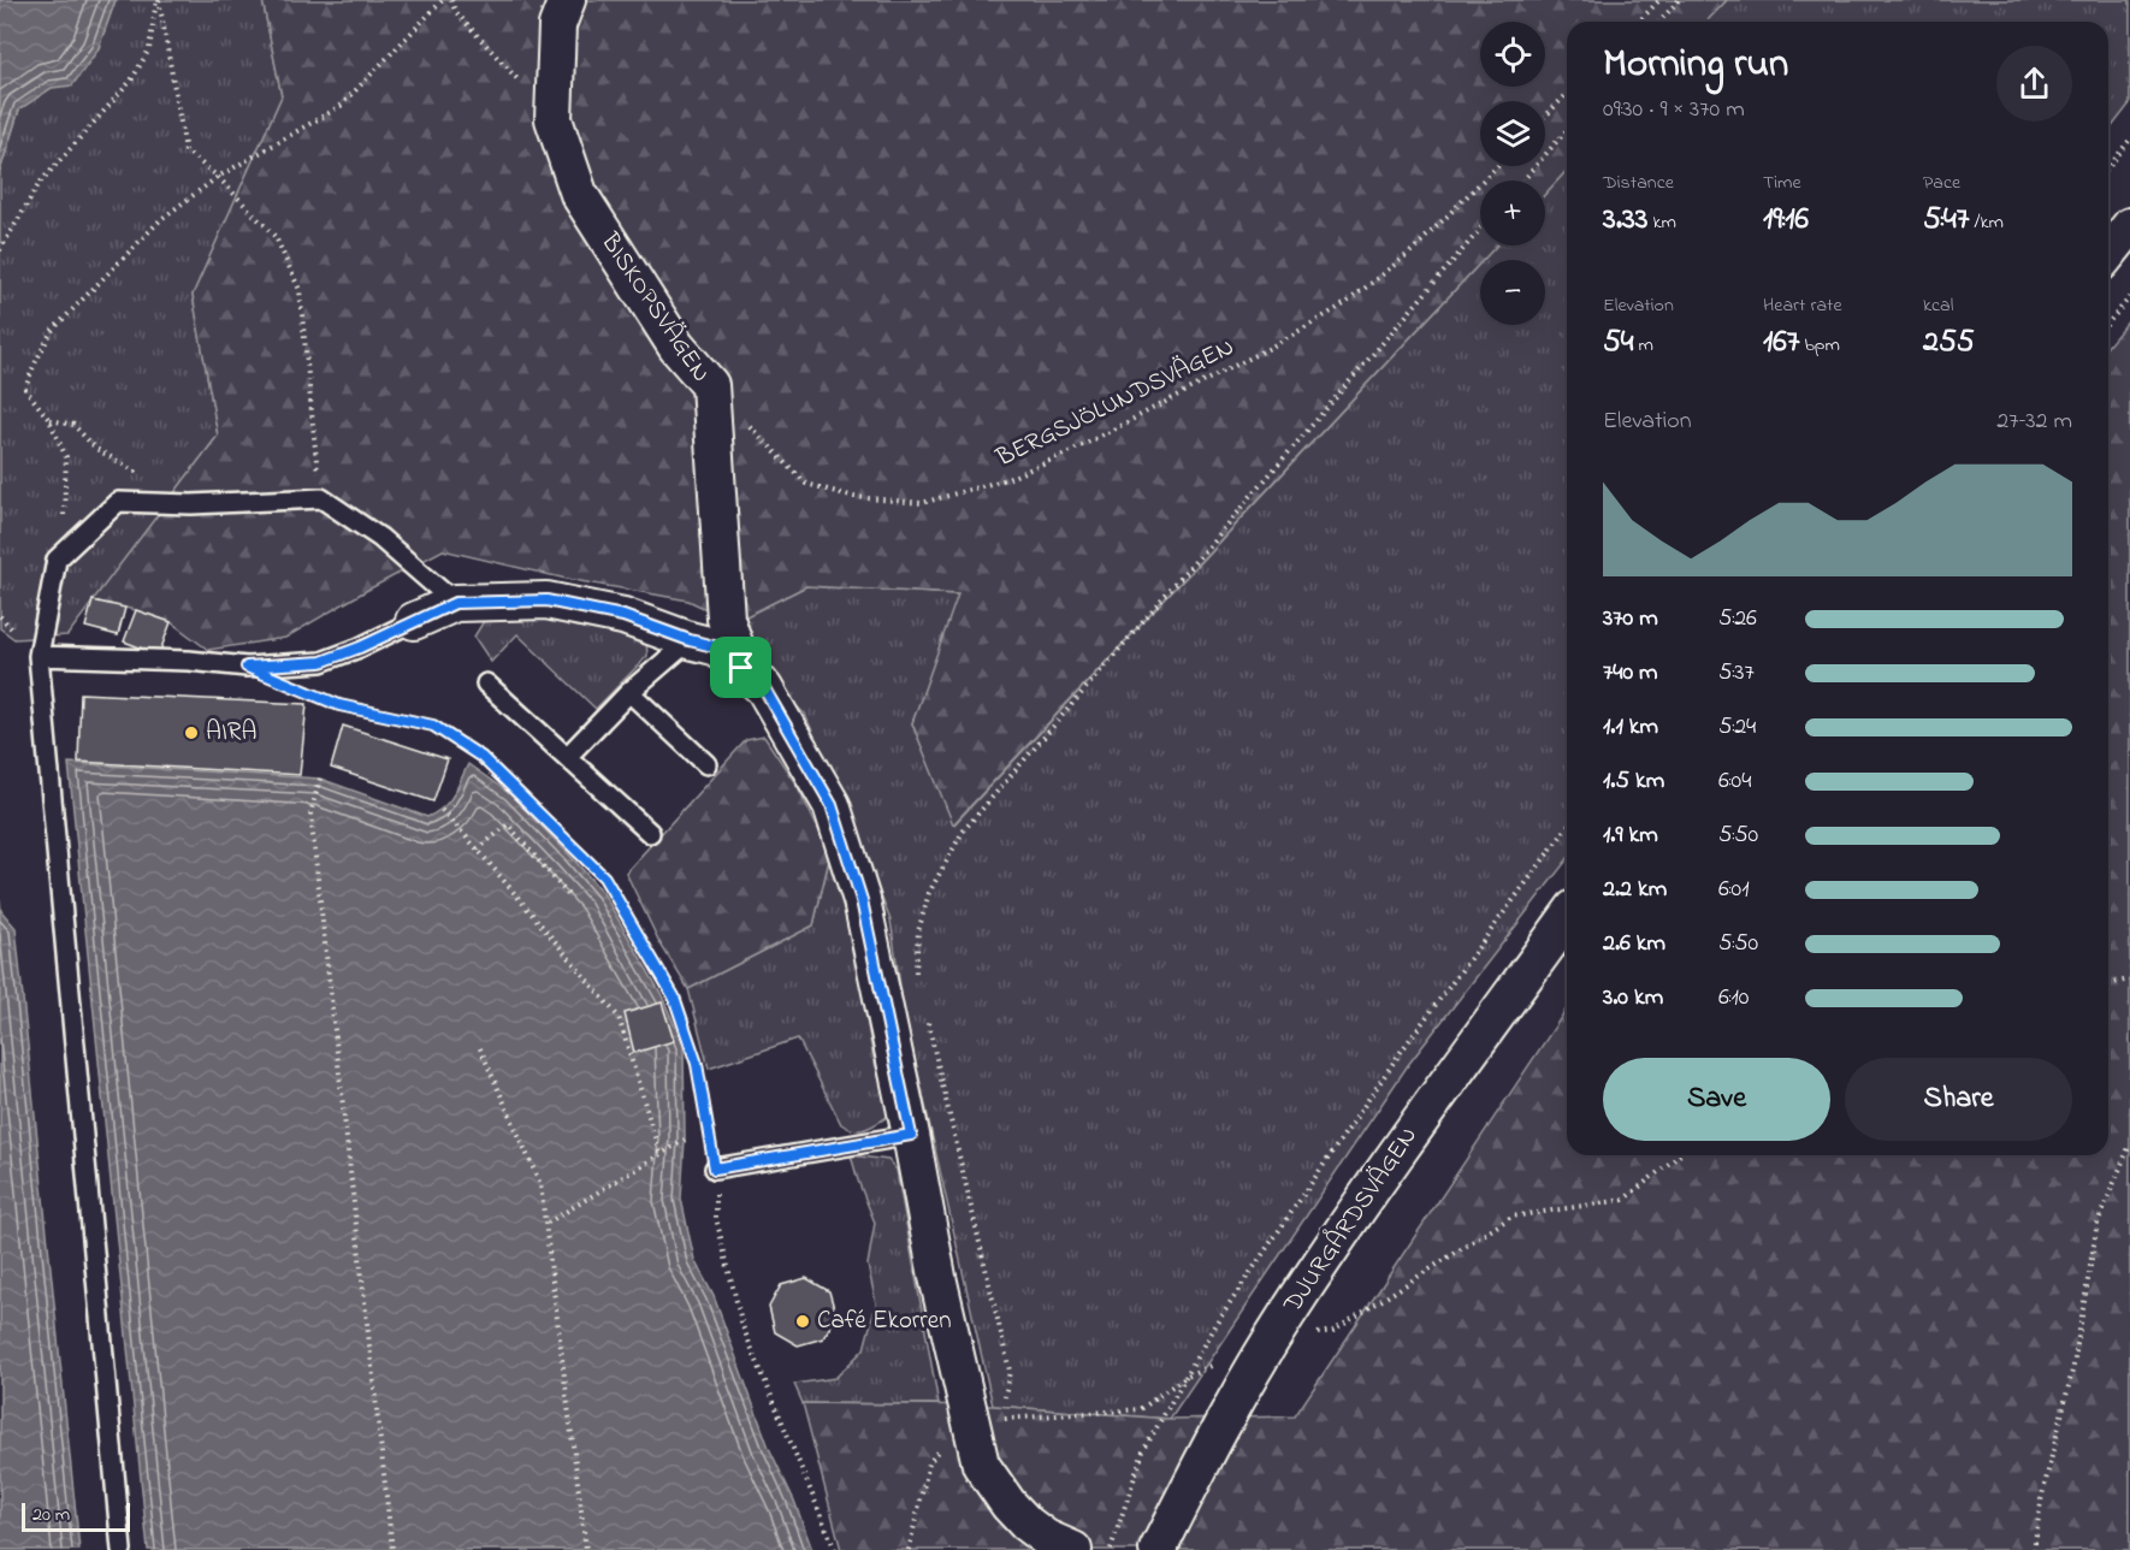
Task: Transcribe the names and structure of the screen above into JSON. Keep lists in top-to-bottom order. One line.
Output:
{"streets":{"street":["BISKOPSVÄGEN","DJURGÅRDSVÄGEN"],"path":["BERGSJÖLUNDSVÄGEN"]},"places":["AIRA","Café Ekorren"],"scale_bar":"20 m","page":{"map_buttons":["+","−"],"heading":["Morning run","09:30 · 9 × 370 m"],"stats":[["Distance","3.33 km"],["Time","19:16"],["Pace","5:47 /km"],["Elevation","54 m"],["Heart rate","167 bpm"],["kcal","255"]],"chart":["Elevation","27–32 m"],"list":[{"name":"370 m","note":"5:26"},{"name":"740 m","note":"5:37"},{"name":"1.1 km","note":"5:24"},{"name":"1.5 km","note":"6:04"},{"name":"1.9 km","note":"5:50"},{"name":"2.2 km","note":"6:01"},{"name":"2.6 km","note":"5:50"},{"name":"3.0 km","note":"6:10"}],"buttons":["Save","Share"],"scale":"20 m"}}
